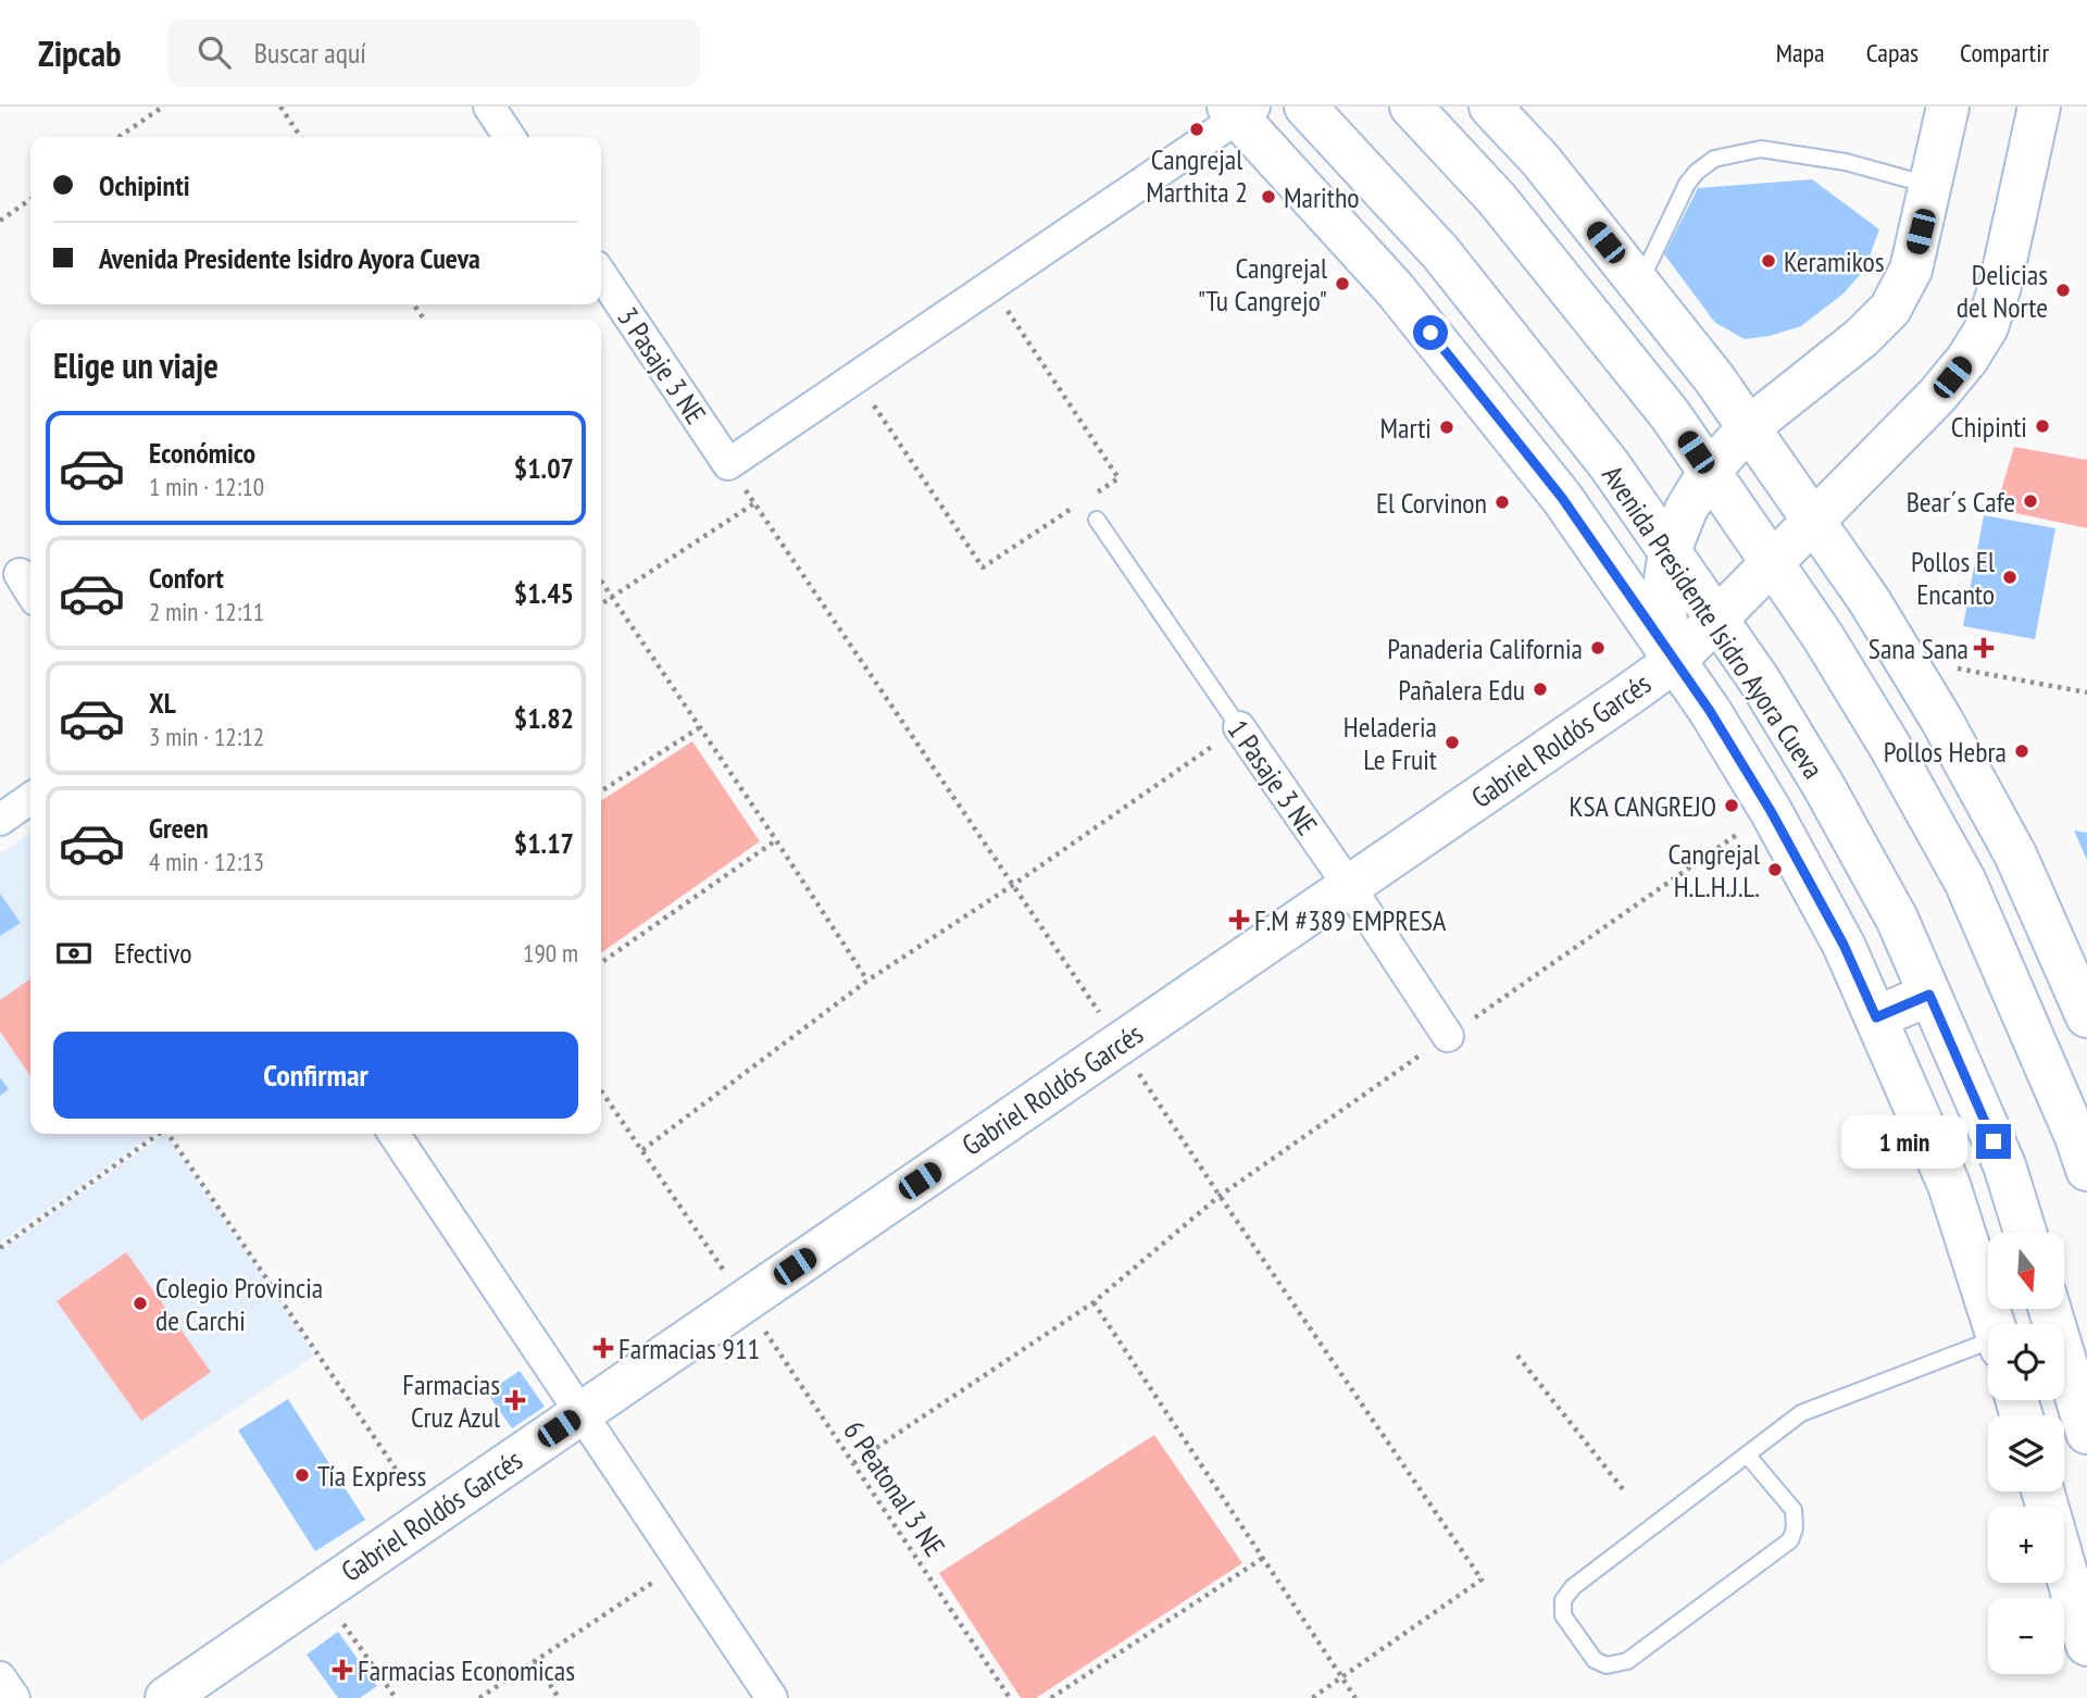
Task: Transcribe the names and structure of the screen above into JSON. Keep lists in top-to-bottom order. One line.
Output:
{"streets":{"main road":["Avenida Presidente Isidro Ayora Cueva","Gabriel Roldós Garcés"],"street":["3 Pasaje 3 NE","1 Pasaje 3 NE"],"path":["6 Peatonal 3 NE"]},"crossings":[["Avenida Presidente Isidro Ayora Cueva","Gabriel Roldós Garcés"],["Gabriel Roldós Garcés","1 Pasaje 3 NE"],["Gabriel Roldós Garcés","6 Peatonal 3 NE"]],"places":{"other":["Cangrejal Marthita 2","Maritho","Keramikos","Cangrejal \"Tu Cangrejo\"","Delicias del Norte","Chipinti","Marti","Bear´s Cafe","El Corvinon","Pollos El Encanto","Panaderia California","Pañalera Edu","Heladeria Le Fruit","Pollos Hebra","KSA CANGREJO","Cangrejal H.L.H.J.L.","Colegio Provincia de Carchi","Tía Express"],"health":["Sana Sana","F.M #389 EMPRESA","Farmacias 911","Farmacias Cruz Azul","Farmacias Economicas"]},"north":"bottom","page":{"header":"Zipcab","search":"Buscar aquí","nav":["Mapa","Capas","Compartir"],"banner":["Ochipinti","Avenida Presidente Isidro Ayora Cueva"],"heading":"Elige un viaje","list":[{"name":"Económico","note":"1 min · 12:10","value":"$1.07"},{"name":"Confort","note":"2 min · 12:11","value":"$1.45"},{"name":"XL","note":"3 min · 12:12","value":"$1.82"},{"name":"Green","note":"4 min · 12:13","value":"$1.17"}],"pay":["Efectivo","190 m"],"buttons":"Confirmar","bubble":"1 min","map_buttons":["+","−"]}}
